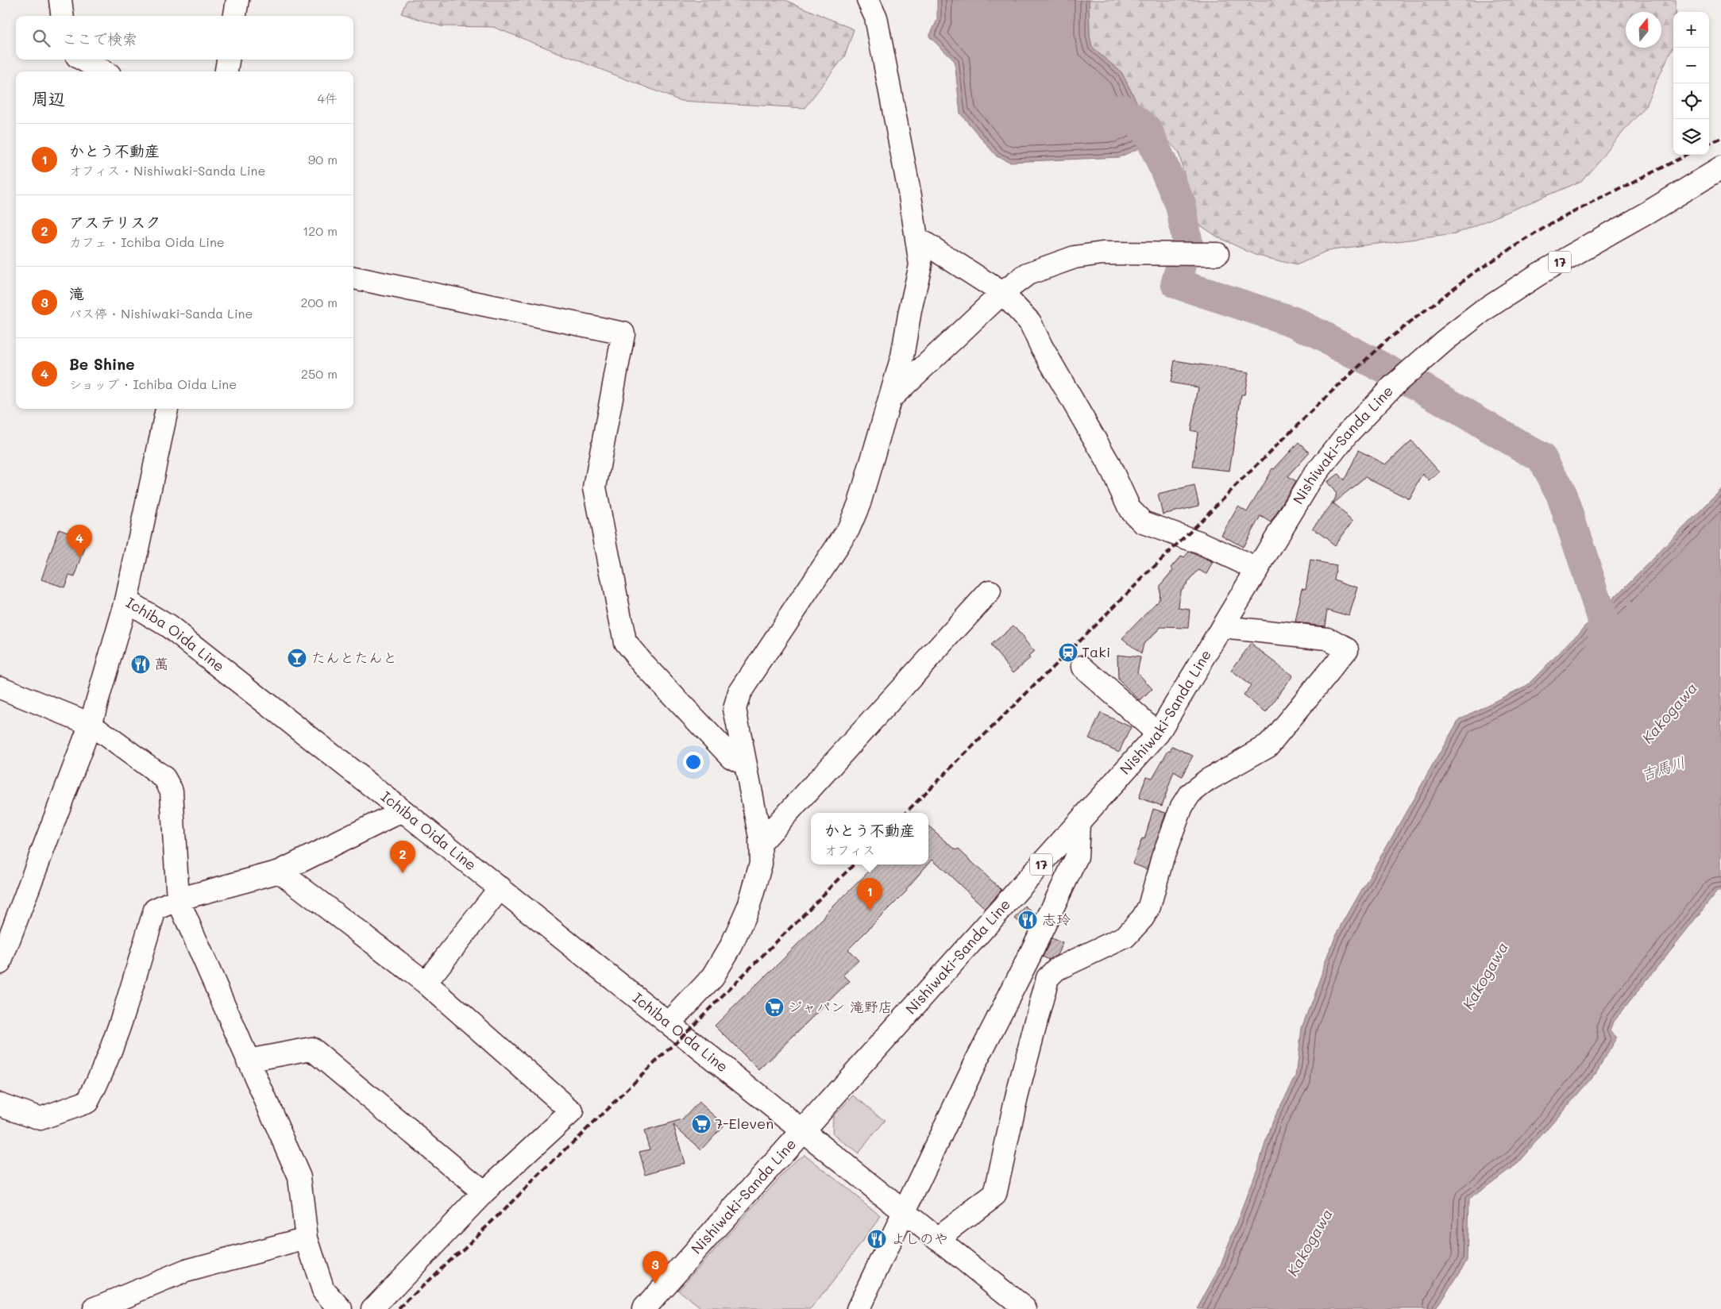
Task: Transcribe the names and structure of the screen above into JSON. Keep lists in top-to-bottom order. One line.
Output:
{"streets":{"street":["17","Nishiwaki-Sanda Line","Ichiba Oida Line"]},"crossings":[["Nishiwaki-Sanda Line","Ichiba Oida Line"]],"water":["Kakogawa","吉馬川"],"places":{"station":["Taki"],"bar":["たんとたんと"],"restaurant":["萬","志玲","よしのや"],"supermarket":["ジャパン 滝野店","7-Eleven"]},"north":"top","page":{"map_buttons":["+","−"],"search":"ここで検索","heading":["周辺","4件"],"list":[{"mark":"1","name":"かとう不動産","note":"オフィス · Nishiwaki-Sanda Line","value":"90 m"},{"mark":"2","name":"アステリスク","note":"カフェ · Ichiba Oida Line","value":"120 m"},{"mark":"3","name":"滝","note":"バス停 · Nishiwaki-Sanda Line","value":"200 m"},{"mark":"4","name":"Be Shine","note":"ショップ · Ichiba Oida Line","value":"250 m"}],"pins":["4","2","1","3"],"popup":["かとう不動産","オフィス"]}}
